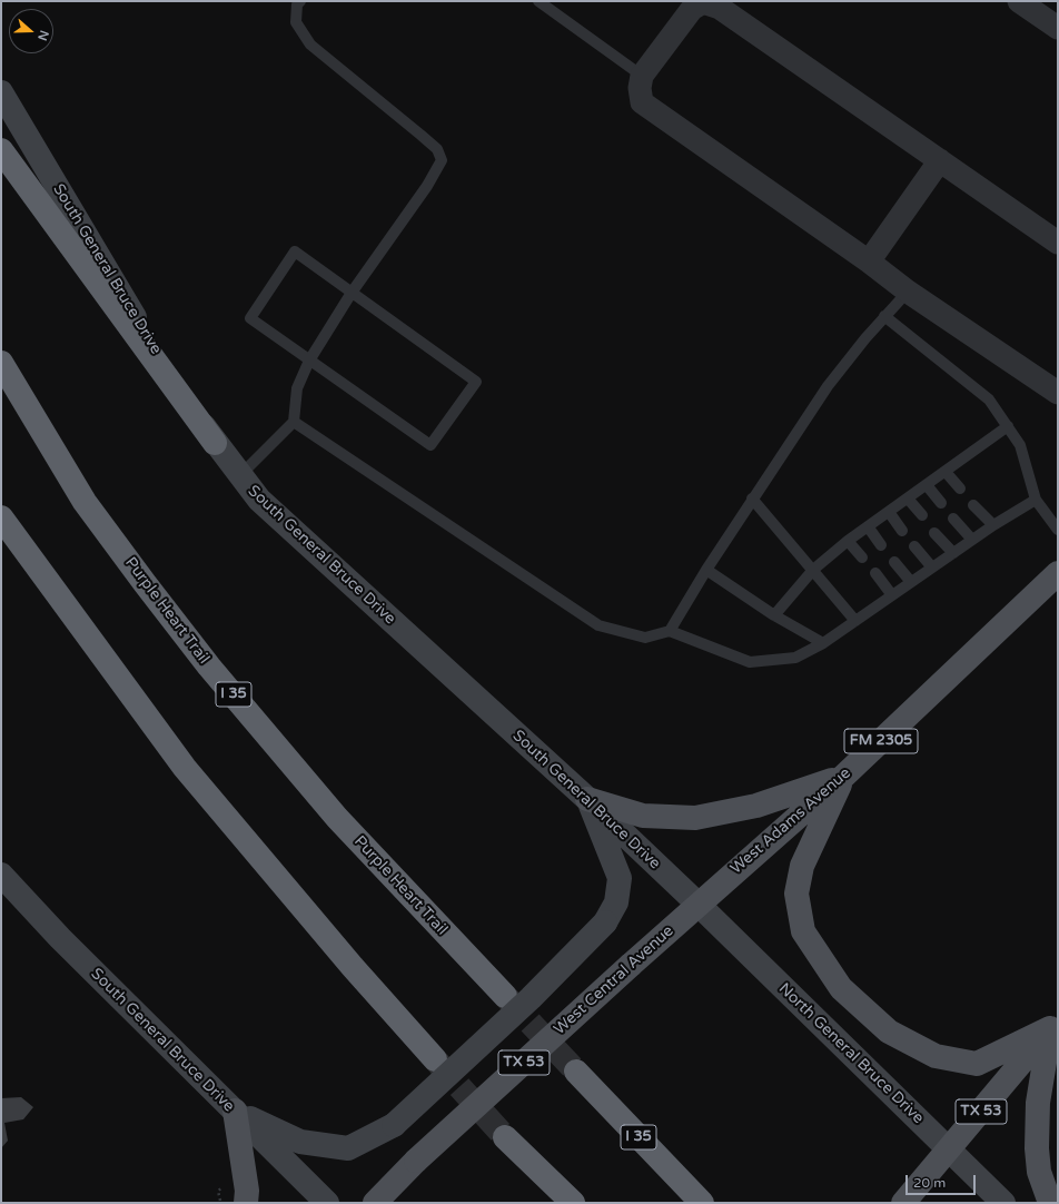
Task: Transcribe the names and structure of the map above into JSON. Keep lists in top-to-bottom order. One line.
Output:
{"streets":{"highway":["Purple Heart Trail","I 35"],"main road":["South General Bruce Drive","FM 2305","West Adams Avenue","West Central Avenue","North General Bruce Drive","TX 53"]},"crossings":[["South General Bruce Drive","West Adams Avenue"],["South General Bruce Drive","West Central Avenue"],["South General Bruce Drive","North General Bruce Drive"],["West Adams Avenue","West Central Avenue"],["West Adams Avenue","North General Bruce Drive"],["West Central Avenue","North General Bruce Drive"],["North General Bruce Drive","TX 53"]],"scale_bar":"20 m","north":"right"}
